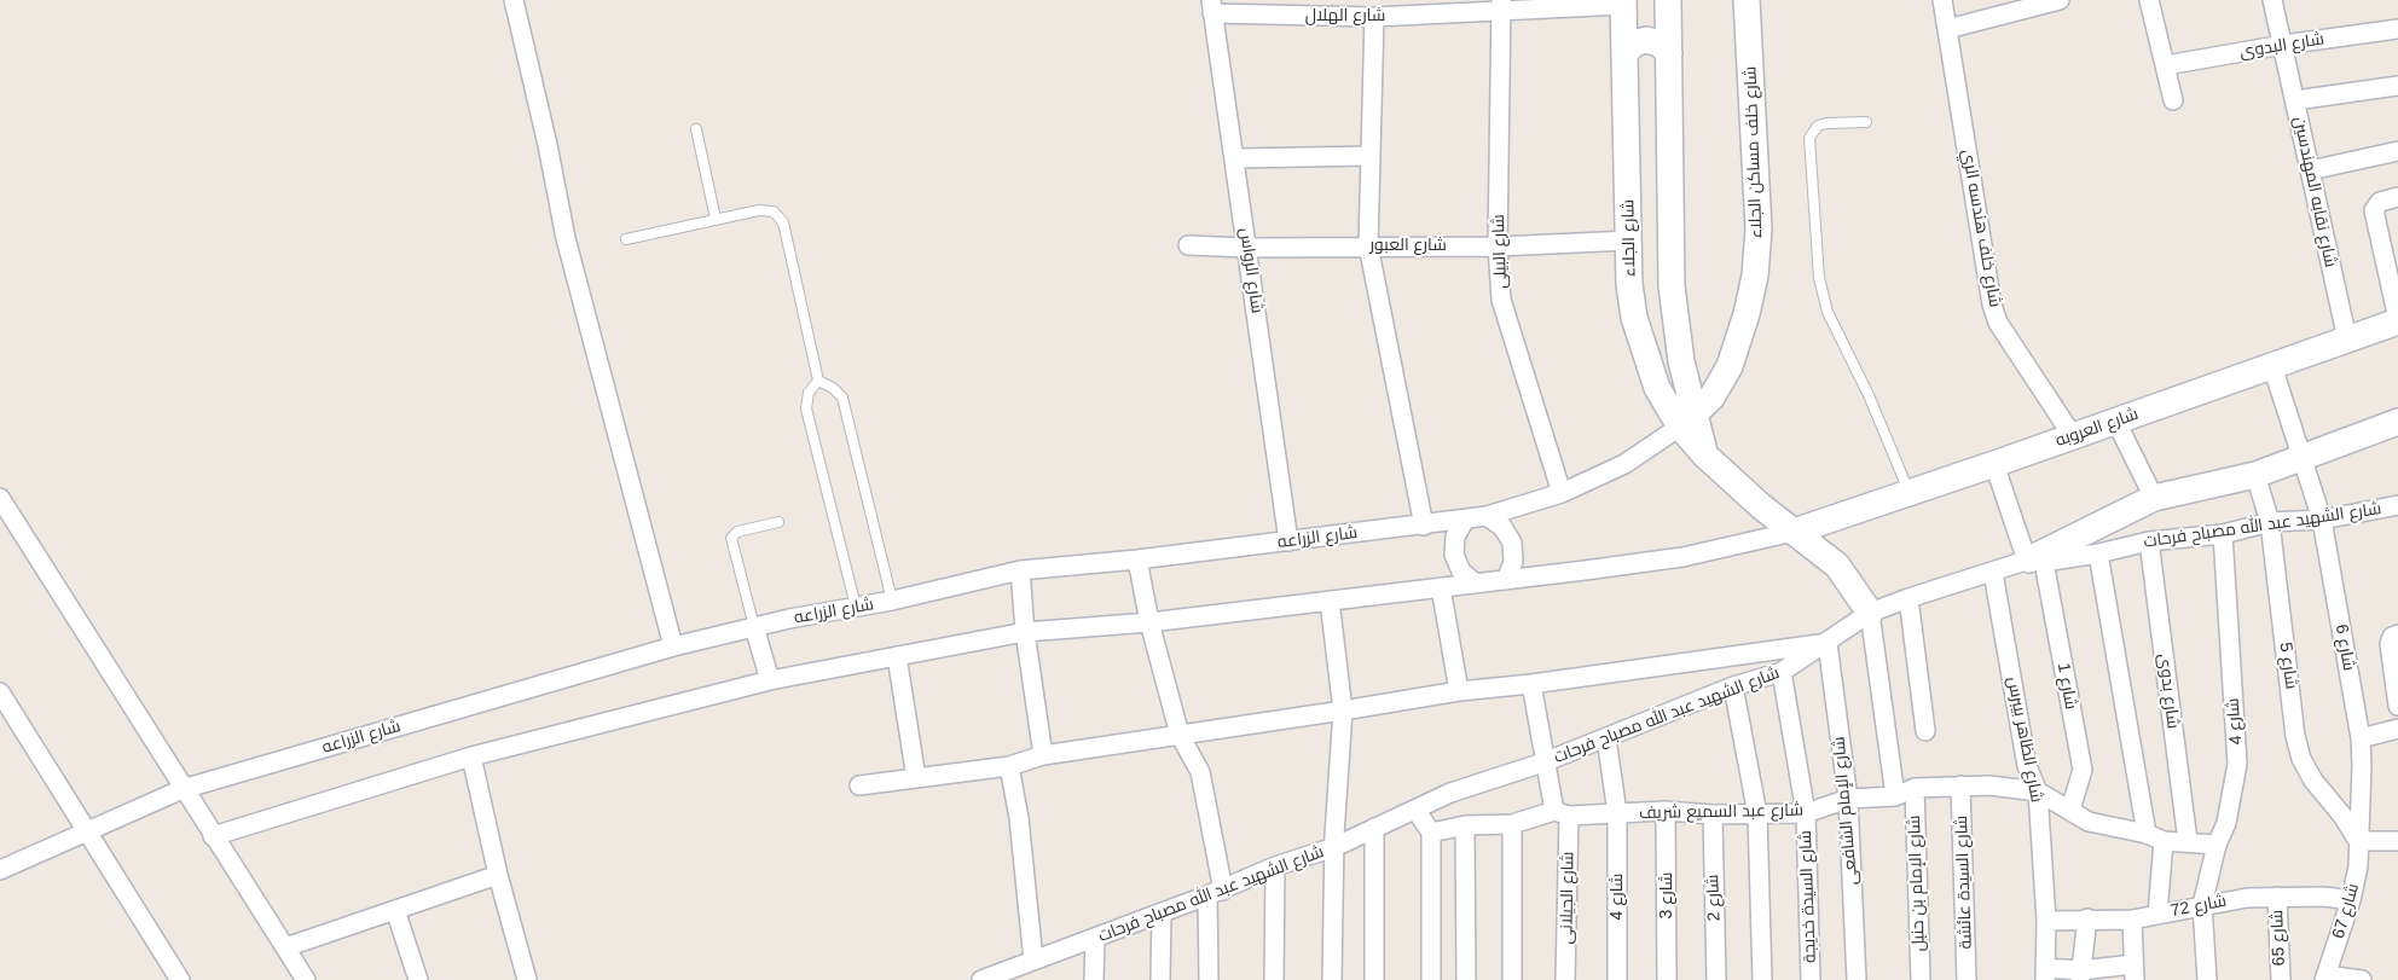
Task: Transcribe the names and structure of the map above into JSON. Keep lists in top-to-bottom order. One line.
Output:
{"streets":{"street":["شارع الهلال","شارع البدوى","شارع خلف مساكن الجلاء","شارع نقابه المهندسين","شارع خلف هندسه الري","شارع الجلاء","شارع العبور","شارع البيلى","شارع الرواس","شارع العروبه","شارع الشهيد عبد الله مصباح فرحات","شارع الزراعه","شارع 6","شارع 5","شارع 1","شارع بدوى","شارع 4","شارع الظاهر بيبرس","شارع الإمام الشافعى","شارع عبد السميع شريف","شارع السيدة عائشة","شارع الإمام بن حنبل","شارع 3","شارع السيدة خديجة","شارع الجيلانى","شارع 2","شارع 72","شارع 67","شارع 65"]},"crossings":[["شارع الهلال","شارع الجلاء"],["شارع الهلال","شارع البيلى"],["شارع الهلال","شارع الرواس"],["شارع البدوى","شارع نقابه المهندسين"],["شارع خلف مساكن الجلاء","شارع الجلاء"],["شارع خلف مساكن الجلاء","شارع الزراعه"],["شارع نقابه المهندسين","شارع العروبه"],["شارع خلف هندسه الري","شارع العروبه"],["شارع الجلاء","شارع العبور"],["شارع الجلاء","شارع العروبه"],["شارع الجلاء","شارع الشهيد عبد الله مصباح فرحات"],["شارع الجلاء","شارع الزراعه"],["شارع العبور","شارع البيلى"],["شارع العبور","شارع الرواس"],["شارع البيلى","شارع الزراعه"],["شارع الرواس","شارع الزراعه"],["شارع العروبه","شارع 6"],["شارع العروبه","شارع 1"],["شارع الشهيد عبد الله مصباح فرحات","شارع 6"],["شارع الشهيد عبد الله مصباح فرحات","شارع 5"],["شارع الشهيد عبد الله مصباح فرحات","شارع 1"],["شارع الشهيد عبد الله مصباح فرحات","شارع بدوى"],["شارع الشهيد عبد الله مصباح فرحات","شارع 4"],["شارع الشهيد عبد الله مصباح فرحات","شارع الظاهر بيبرس"],["شارع الشهيد عبد الله مصباح فرحات","شارع الإمام الشافعى"],["شارع الشهيد عبد الله مصباح فرحات","شارع السيدة خديجة"],["شارع الشهيد عبد الله مصباح فرحات","شارع الجيلانى"],["شارع 6","شارع 5"],["شارع 6","شارع 67"],["شارع 5","شارع 67"],["شارع 4","شارع عبد السميع شريف"],["شارع 4","شارع 72"],["شارع الظاهر بيبرس","شارع عبد السميع شريف"],["شارع الظاهر بيبرس","شارع 72"],["شارع الإمام الشافعى","شارع عبد السميع شريف"],["شارع عبد السميع شريف","شارع السيدة عائشة"],["شارع عبد السميع شريف","شارع الإمام بن حنبل"],["شارع عبد السميع شريف","شارع 3"],["شارع عبد السميع شريف","شارع السيدة خديجة"],["شارع عبد السميع شريف","شارع الجيلانى"],["شارع عبد السميع شريف","شارع 2"],["شارع 72","شارع 67"],["شارع 72","شارع 65"]]}
